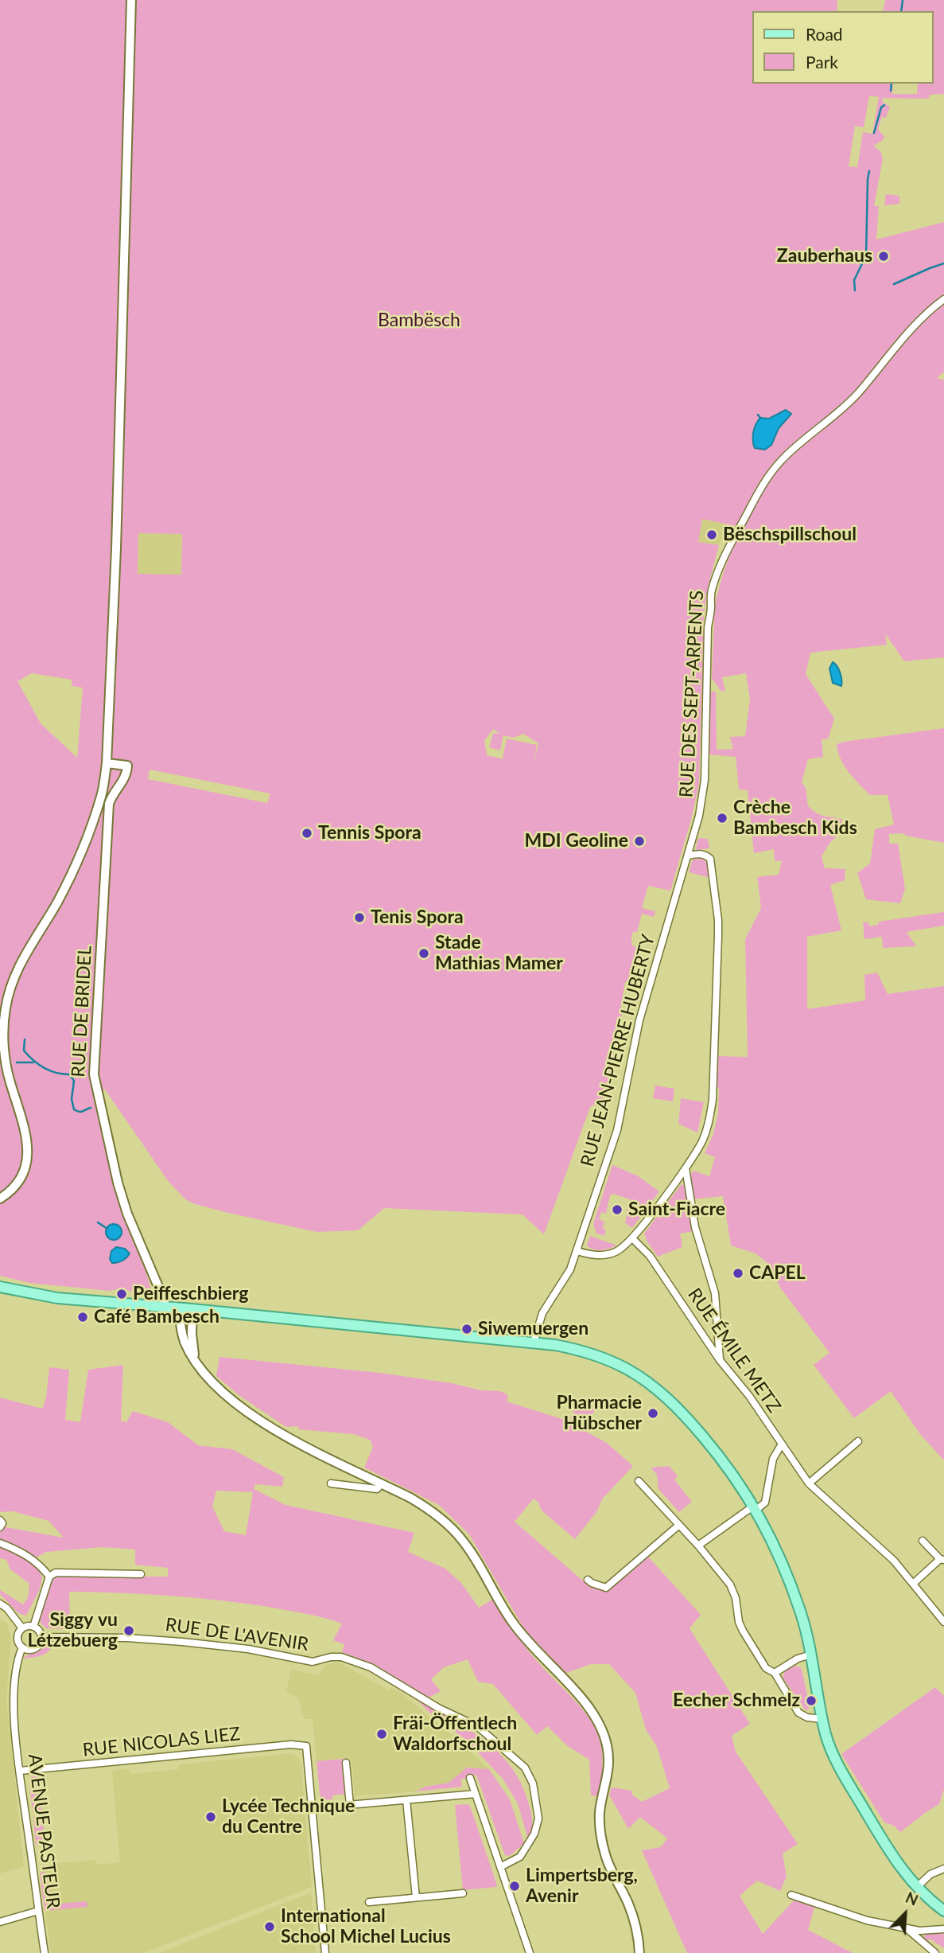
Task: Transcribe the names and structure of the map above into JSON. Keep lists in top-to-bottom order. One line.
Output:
{"streets":{"main road":["RUE DE BRIDEL"],"street":["RUE DES SEPT-ARPENTS","RUE JEAN-PIERRE HUBERTY","RUE ÉMILE METZ","RUE DE L'AVENIR","RUE NICOLAS LIEZ","AVENUE PASTEUR"]},"crossings":[["RUE DES SEPT-ARPENTS","RUE JEAN-PIERRE HUBERTY"],["RUE DE L'AVENIR","AVENUE PASTEUR"],["RUE NICOLAS LIEZ","AVENUE PASTEUR"]],"parks":["Bambësch"],"places":["Zauberhaus","Bëschspillschoul","Crèche Bambesch Kids","Tennis Spora","MDI Geoline","Tenis Spora","Stade Mathias Mamer","Saint-Fiacre","CAPEL","Peiffeschbierg","Café Bambesch","Siwemuergen","Pharmacie Hübscher","Siggy vu Létzebuerg","Eecher Schmelz","Fräi-Öffentlech Waldorfschoul","Lycée Technique du Centre","Limpertsberg, Avenir","International School Michel Lucius"],"legend":["Road","Park"],"north":"top right"}
